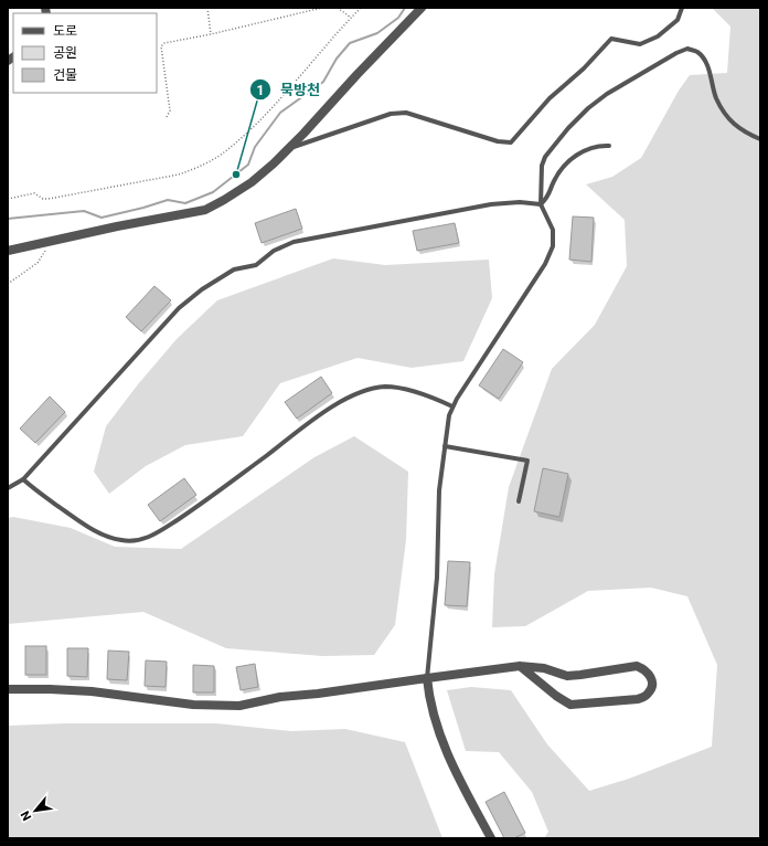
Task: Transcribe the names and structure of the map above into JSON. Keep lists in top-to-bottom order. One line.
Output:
{"places":["묵방천"],"legend":["도로","공원","건물"],"north":"bottom left"}
